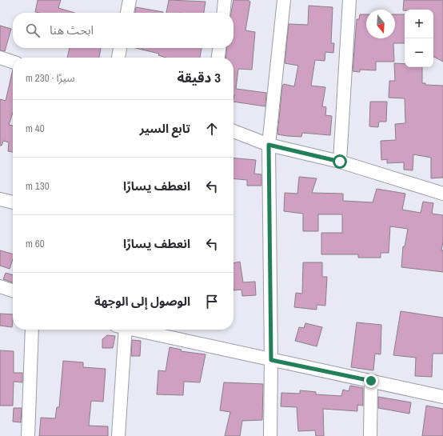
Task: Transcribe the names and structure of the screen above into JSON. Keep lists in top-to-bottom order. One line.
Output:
{"north":"bottom","page":{"map_buttons":["+","−"],"search":"ابحث هنا","heading":["3 دقيقة","سيرًا · 230 m"],"list":[["تابع السير","40 m"],["انعطف يسارًا","130 m"],["انعطف يسارًا","60 m"],"الوصول إلى الوجهة"]}}
